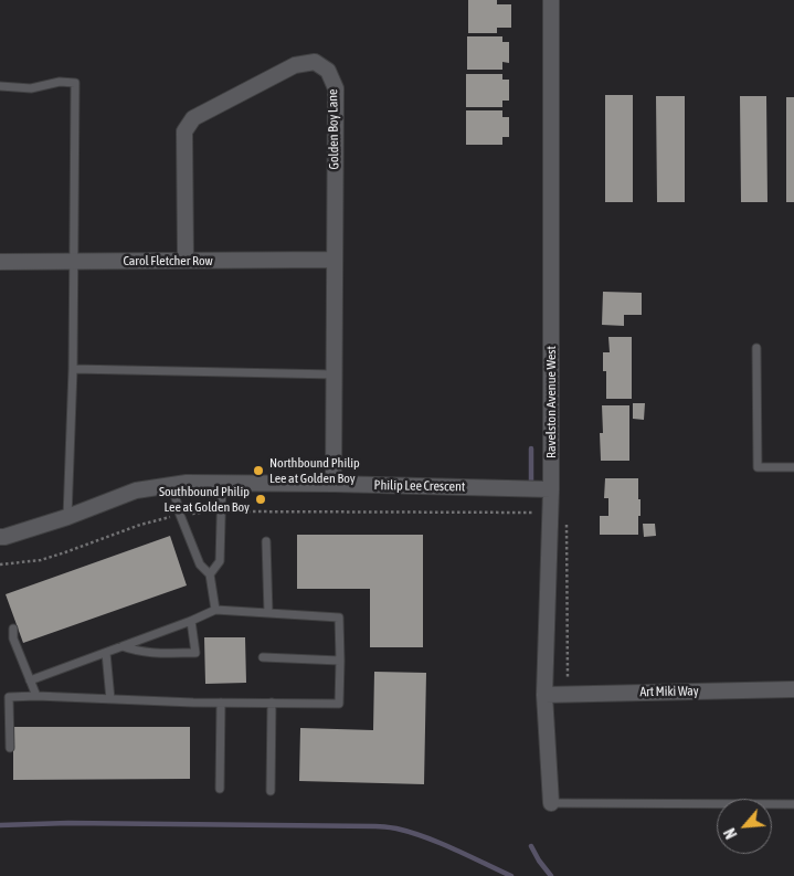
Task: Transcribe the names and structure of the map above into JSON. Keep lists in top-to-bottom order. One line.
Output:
{"streets":{"street":["Golden Boy Lane","Carol Fletcher Row","Ravelston Avenue West","Philip Lee Crescent","Art Miki Way"]},"crossings":[["Golden Boy Lane","Carol Fletcher Row"],["Golden Boy Lane","Philip Lee Crescent"],["Ravelston Avenue West","Philip Lee Crescent"],["Ravelston Avenue West","Art Miki Way"]],"places":["Northbound Philip Lee at Golden Boy","Southbound Philip Lee at Golden Boy"],"north":"bottom left"}
